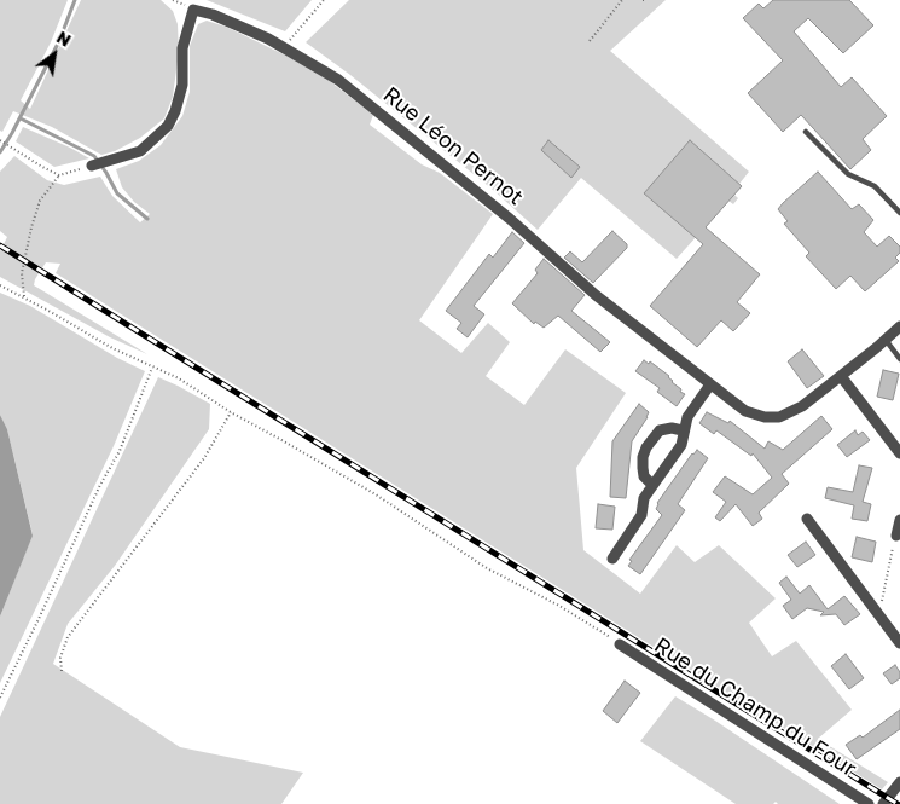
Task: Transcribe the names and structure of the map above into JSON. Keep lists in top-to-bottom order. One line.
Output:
{"streets":{"street":["Rue Léon Pernot","Rue du Champ du Four"]},"north":"top right"}
